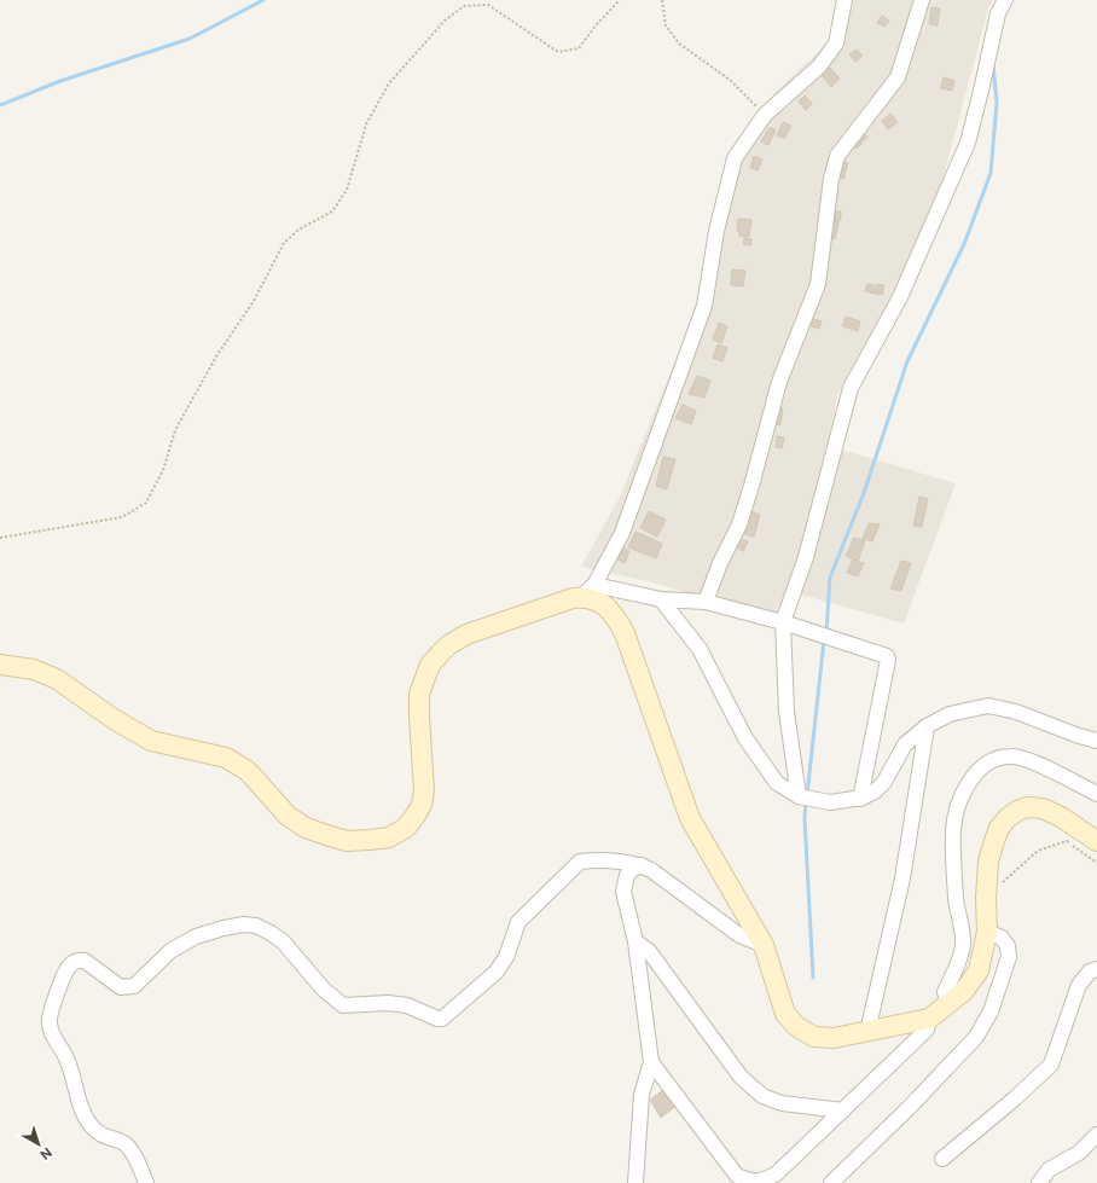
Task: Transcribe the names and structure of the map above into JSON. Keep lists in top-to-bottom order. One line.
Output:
{"north":"bottom right"}
